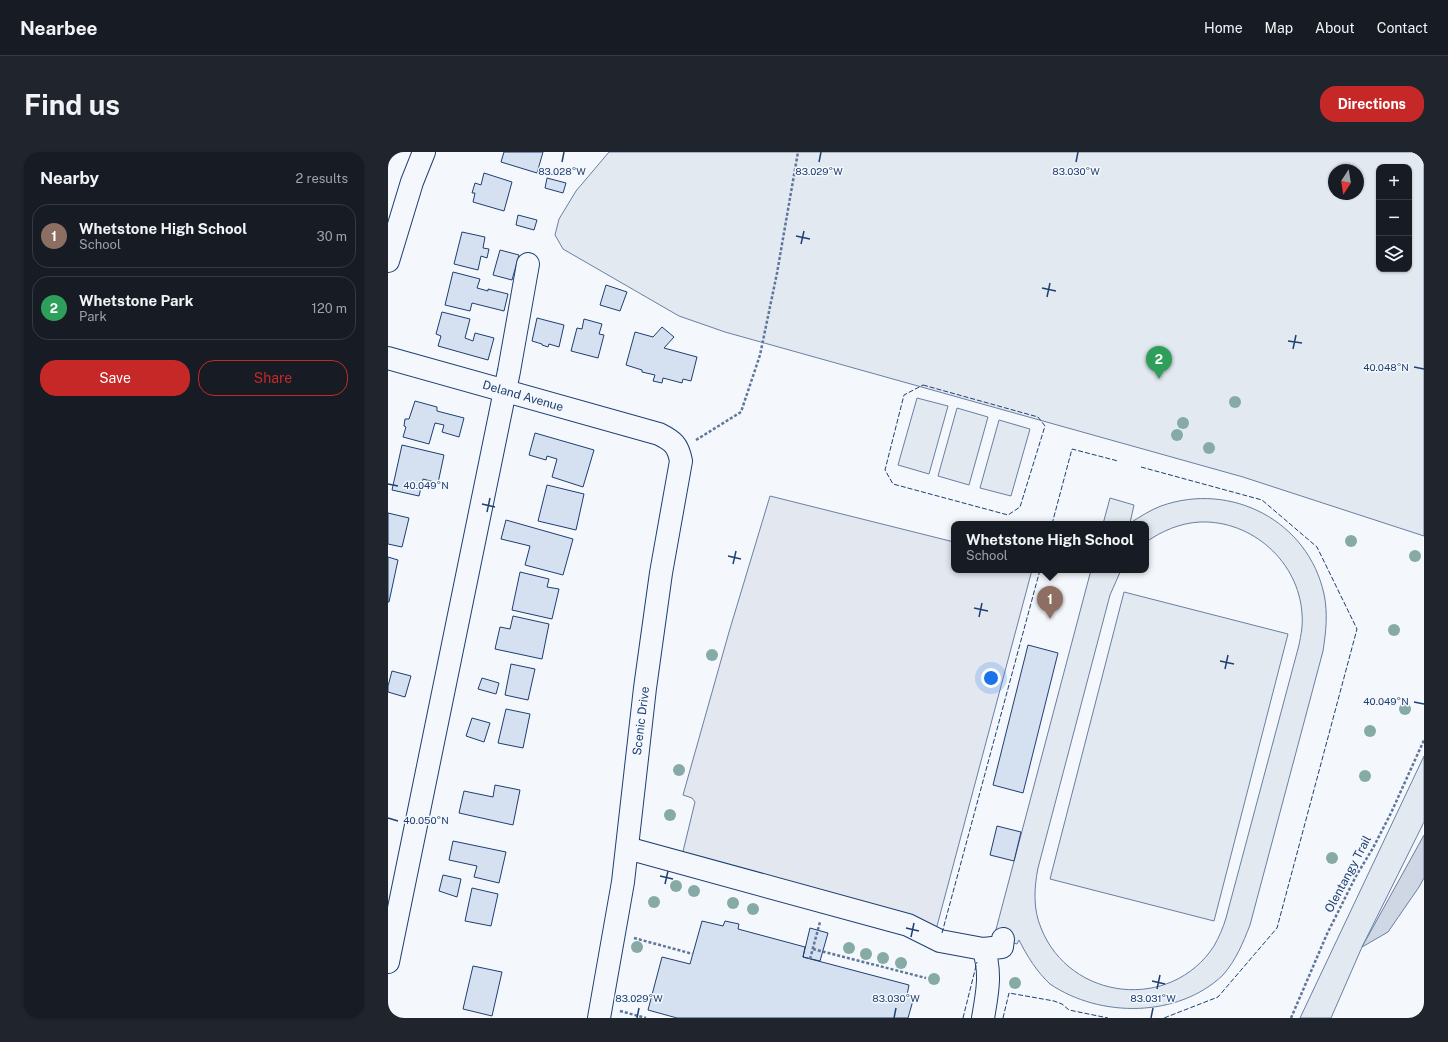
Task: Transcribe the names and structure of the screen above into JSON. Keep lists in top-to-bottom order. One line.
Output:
{"streets":{"street":["Deland Avenue","Scenic Drive"],"path":["Olentangy Trail"]},"crossings":[["Deland Avenue","Scenic Drive"]],"north":"bottom","page":{"header":"Nearbee","nav":["Home","Map","About","Contact"],"buttons":["Directions",["Save","Share"]],"title":"Find us","heading":["Nearby","2 results"],"map_buttons":["+","−"],"list":[{"mark":"1","name":"Whetstone High School","note":"School","value":"30 m"},{"mark":"2","name":"Whetstone Park","note":"Park","value":"120 m"}],"pins":["2","1"],"popup":["Whetstone High School","School"]},"coordinates":["83.028°W","83.029°W","83.030°W","40.048°N","40.049°N","40.050°N","83.031°W"]}
